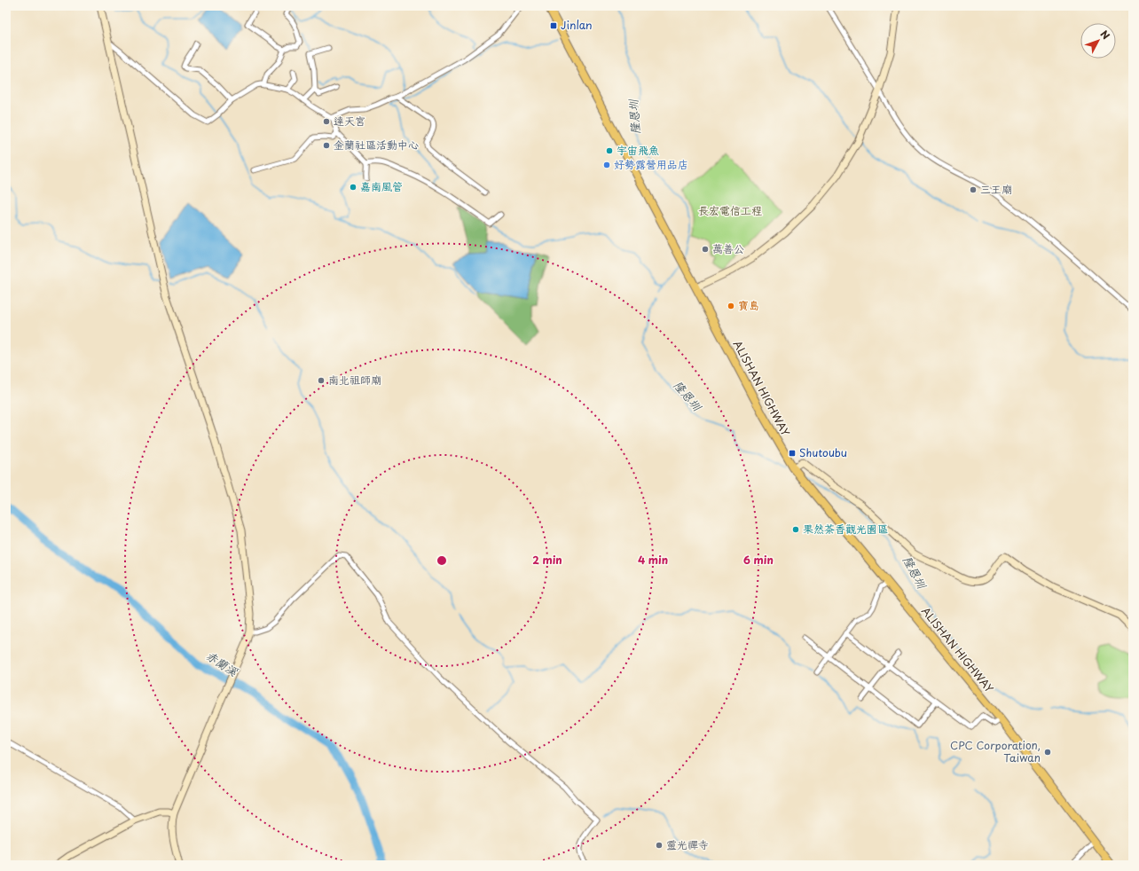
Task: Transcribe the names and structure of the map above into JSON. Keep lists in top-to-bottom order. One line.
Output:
{"streets":{"main road":["ALISHAN HIGHWAY"]},"water":["隆恩圳","赤蘭溪"],"parks":["長宏電信工程"],"places":{"transit":["Jinlan","Shutoubu"],"other":["達天宮","金蘭社區活動中心","宇宙飛魚","好勢露營用品店","嘉南風管","三王廟","萬善公","寶島","南北祖師廟","果然茶香觀光園區","CPC Corporation, Taiwan","靈光禪寺"]},"north":"top right","rings":["2 min","4 min","6 min"]}
